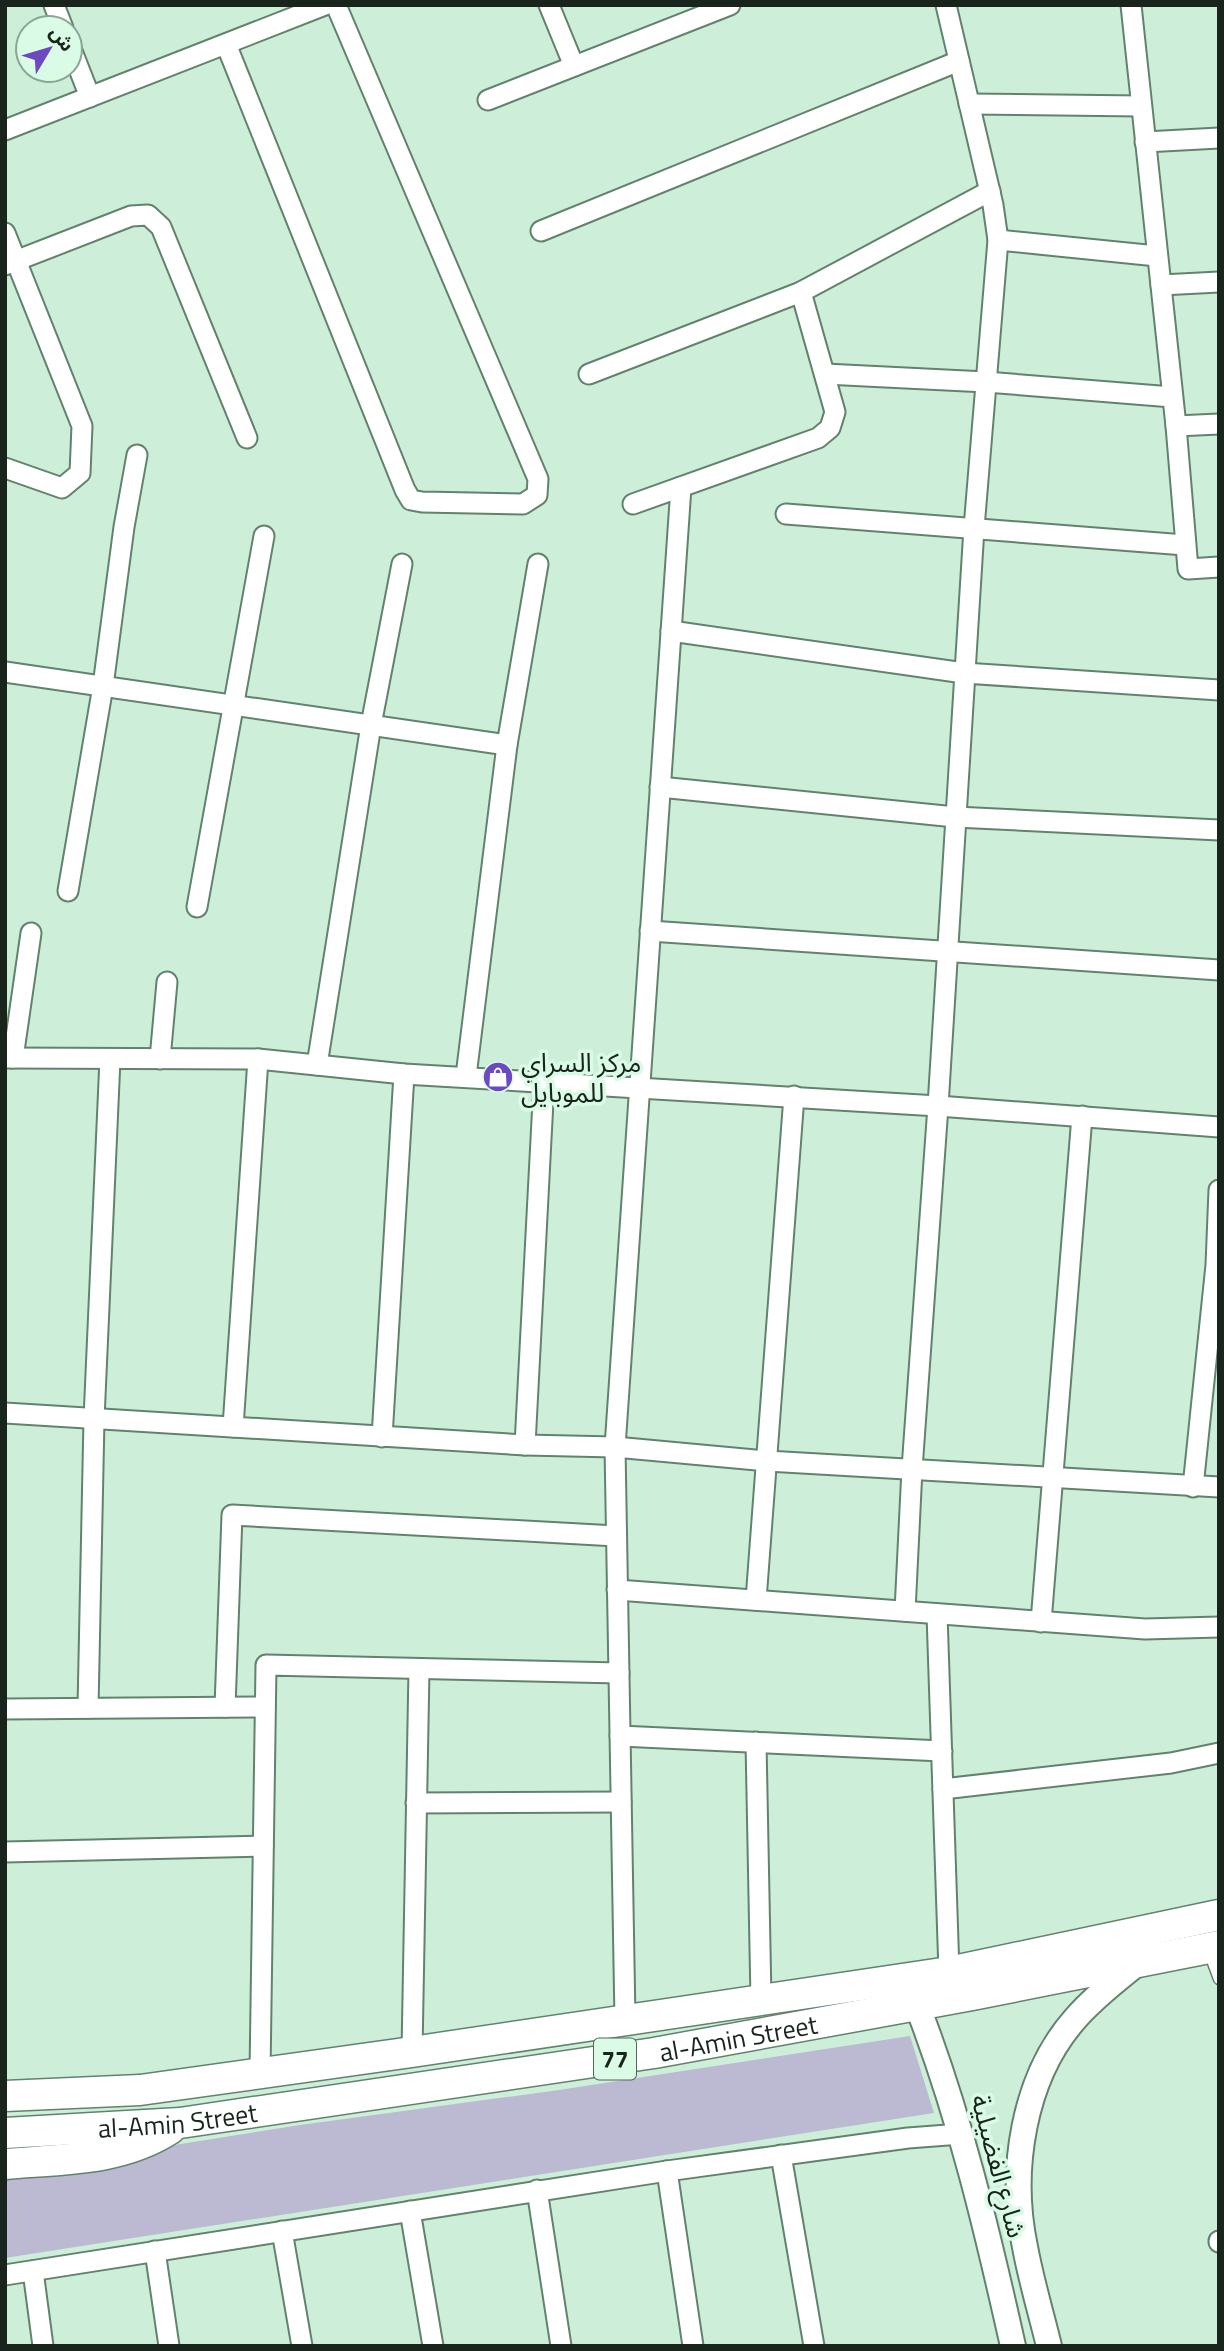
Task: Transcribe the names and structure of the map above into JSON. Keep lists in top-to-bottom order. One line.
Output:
{"streets":{"main road":["al-Amin Street","77"],"street":["شارع الفضيلية"]},"crossings":[["al-Amin Street","77"],["al-Amin Street","شارع الفضيلية"]],"places":{"shop":["مركز السراي للموبايل"]},"north":"top right"}
